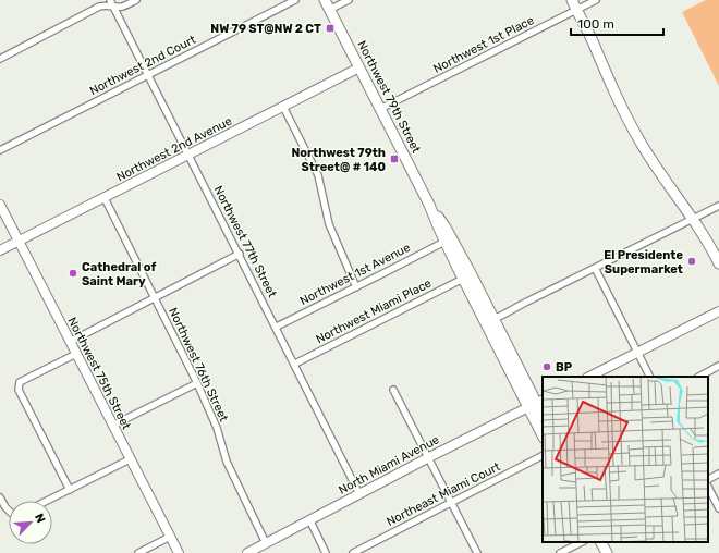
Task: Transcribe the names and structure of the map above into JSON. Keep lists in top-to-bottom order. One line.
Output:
{"streets":{"main road":["Northwest 79th Street"],"street":["Northwest 1st Place","Northwest 2nd Court","Northwest 2nd Avenue","Northwest 77th Street","Northwest 1st Avenue","Northwest Miami Place","Northwest 76th Street","Northwest 75th Street","North Miami Avenue","Northeast Miami Court"]},"crossings":[["Northwest 1st Place","Northwest 79th Street"],["Northwest 2nd Court","Northwest 77th Street"],["Northwest 79th Street","Northwest 2nd Avenue"],["Northwest 79th Street","Northwest 1st Avenue"],["Northwest 79th Street","Northwest Miami Place"],["Northwest 79th Street","North Miami Avenue"],["Northwest 2nd Avenue","Northwest 77th Street"],["Northwest 2nd Avenue","Northwest 76th Street"],["Northwest 2nd Avenue","Northwest 75th Street"],["Northwest 77th Street","Northwest 1st Avenue"],["Northwest 77th Street","Northwest Miami Place"],["Northwest 77th Street","North Miami Avenue"],["Northwest 76th Street","North Miami Avenue"]],"places":{"transit":["NW 79 ST@NW 2 CT","Northwest 79th Street@ # 140"],"other":["El Presidente Supermarket","Cathedral of Saint Mary","BP"]},"scale_bar":"100 m","north":"top right"}
